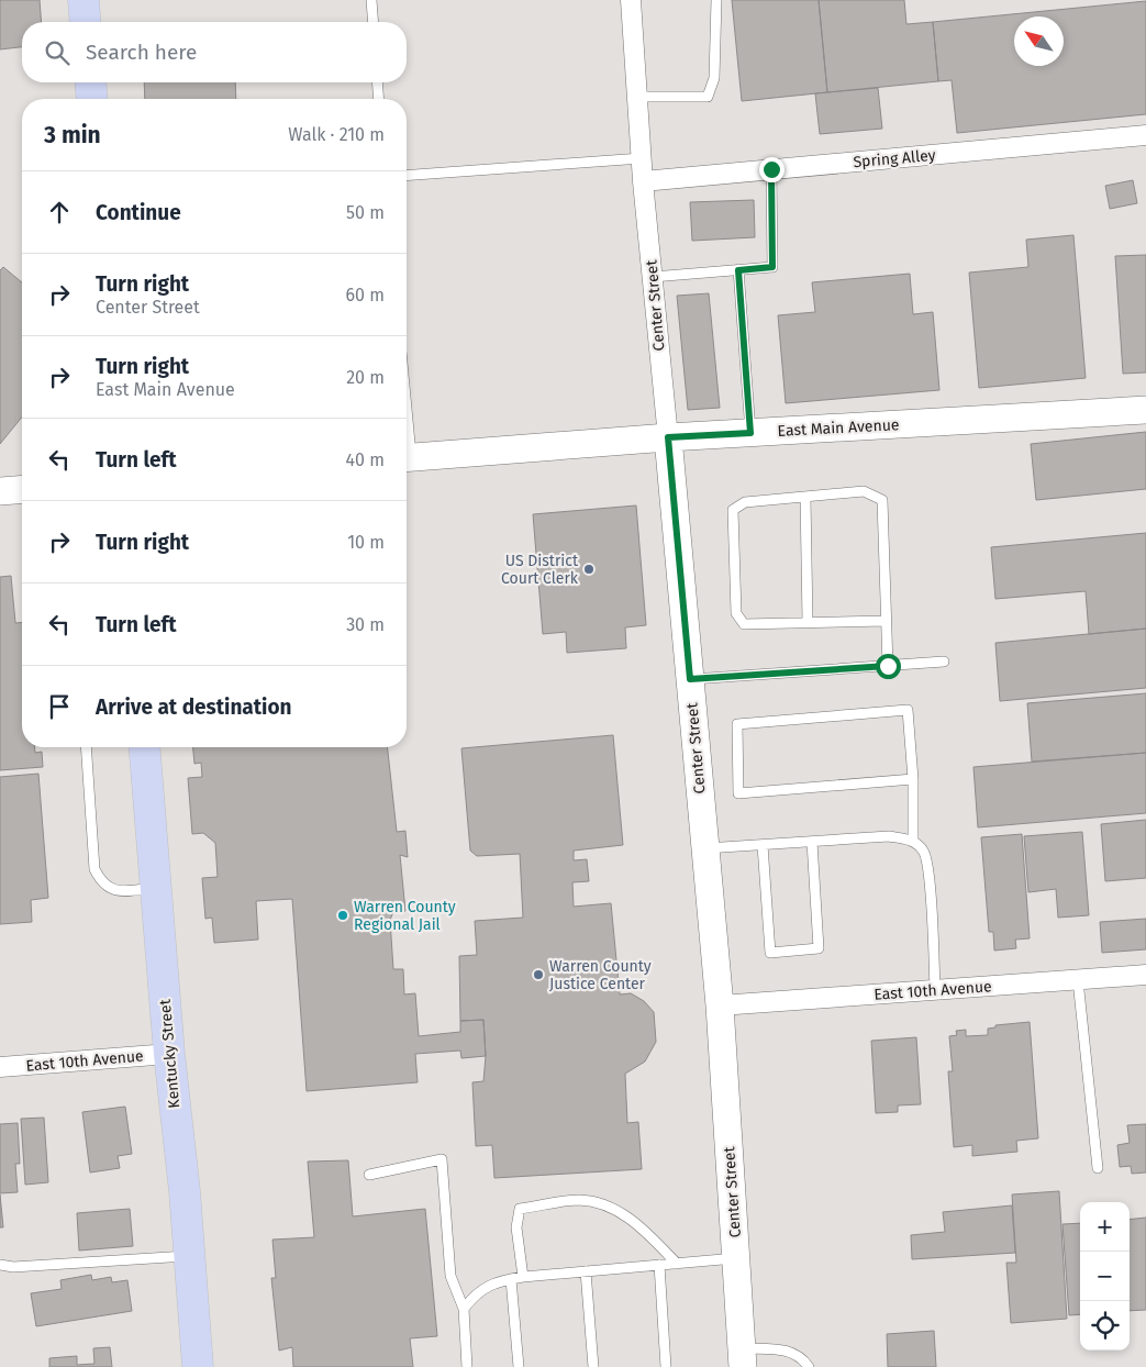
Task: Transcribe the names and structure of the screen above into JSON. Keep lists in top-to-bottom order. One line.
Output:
{"streets":{"main road":["Kentucky Street"],"street":["Spring Alley","Center Street","East Main Avenue","East 10th Avenue"]},"crossings":[["Spring Alley","Center Street"],["Center Street","East Main Avenue"],["Center Street","East 10th Avenue"],["East 10th Avenue","Kentucky Street"]],"places":["US District Court Clerk","Warren County Regional Jail","Warren County Justice Center"],"north":"top left","page":{"search":"Search here","heading":["3 min","Walk · 210 m"],"list":[["Continue","50 m"],["Turn right","Center Street","60 m"],["Turn right","East Main Avenue","20 m"],["Turn left","40 m"],["Turn right","10 m"],["Turn left","30 m"],"Arrive at destination"],"map_buttons":["+","−"]}}
